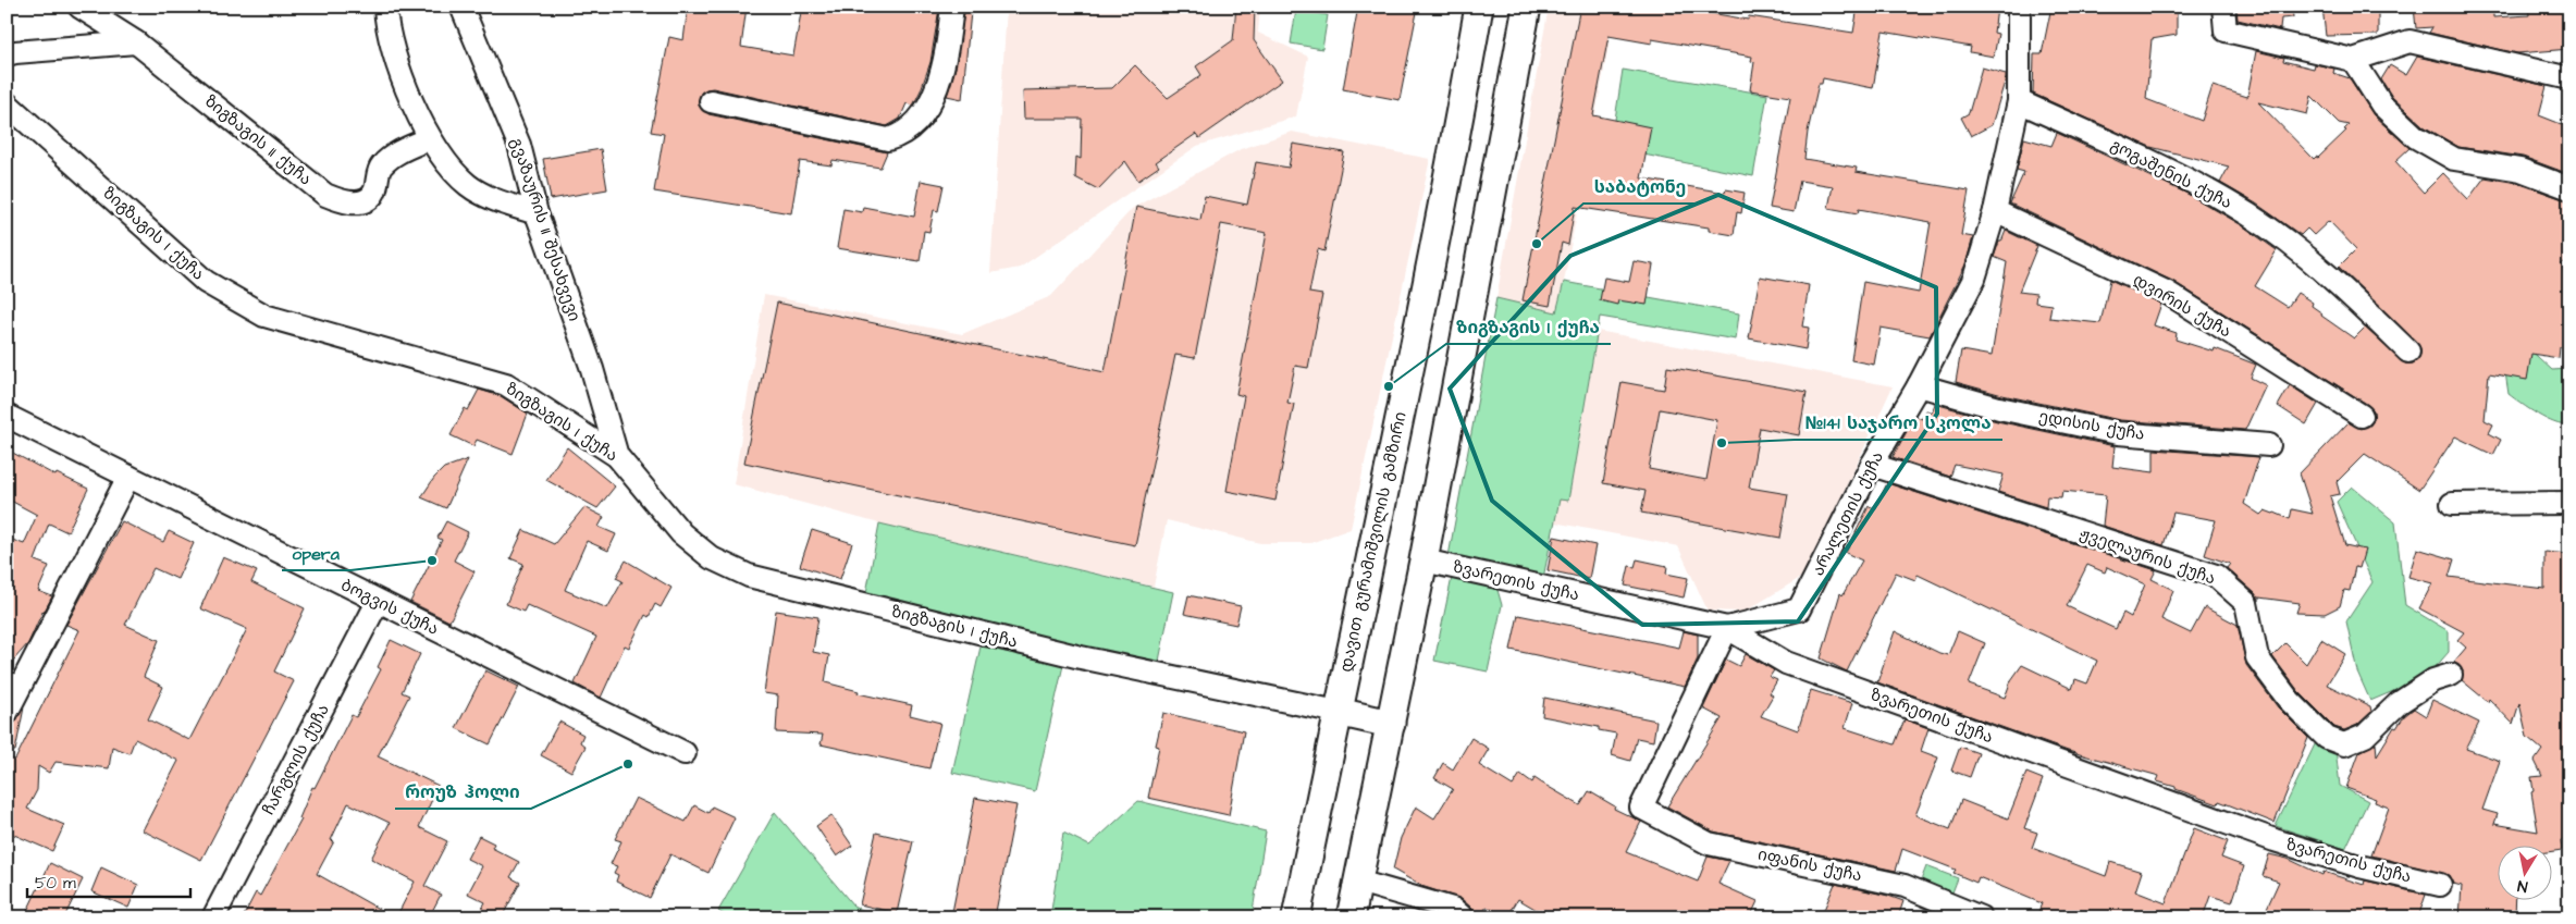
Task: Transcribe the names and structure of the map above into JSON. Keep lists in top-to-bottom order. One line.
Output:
{"streets":{"main road":["დავით გურამიშვილის გამზირი"],"street":["ზიგზაგის II ქუჩა","გოგაშენის ქუჩა","გვაზაურის II შესახვევი","ზიგზაგის I ქუჩა","დვირის ქუჩა","ედისის ქუჩა","არალეთის ქუჩა","ჟველაურის ქუჩა","ზვარეთის ქუჩა","ბოგვის ქუჩა","ჩარგლის ქუჩა","იფანის ქუჩა"]},"crossings":[["გოგაშენის ქუჩა","არალეთის ქუჩა"],["გვაზაურის II შესახვევი","ზიგზაგის I ქუჩა"],["ზიგზაგის I ქუჩა","დავით გურამიშვილის გამზირი"],["დვირის ქუჩა","არალეთის ქუჩა"],["ედისის ქუჩა","არალეთის ქუჩა"],["არალეთის ქუჩა","ჟველაურის ქუჩა"],["არალეთის ქუჩა","ზვარეთის ქუჩა"],["არალეთის ქუჩა","იფანის ქუჩა"],["ზვარეთის ქუჩა","იფანის ქუჩა"],["ბოგვის ქუჩა","ჩარგლის ქუჩა"]],"places":["საბატონე","ზიგზაგის I ქუჩა","№141 საჯარო სკოლა","opera","როუზ ჰოლი"],"scale_bar":"50 m","north":"bottom"}
